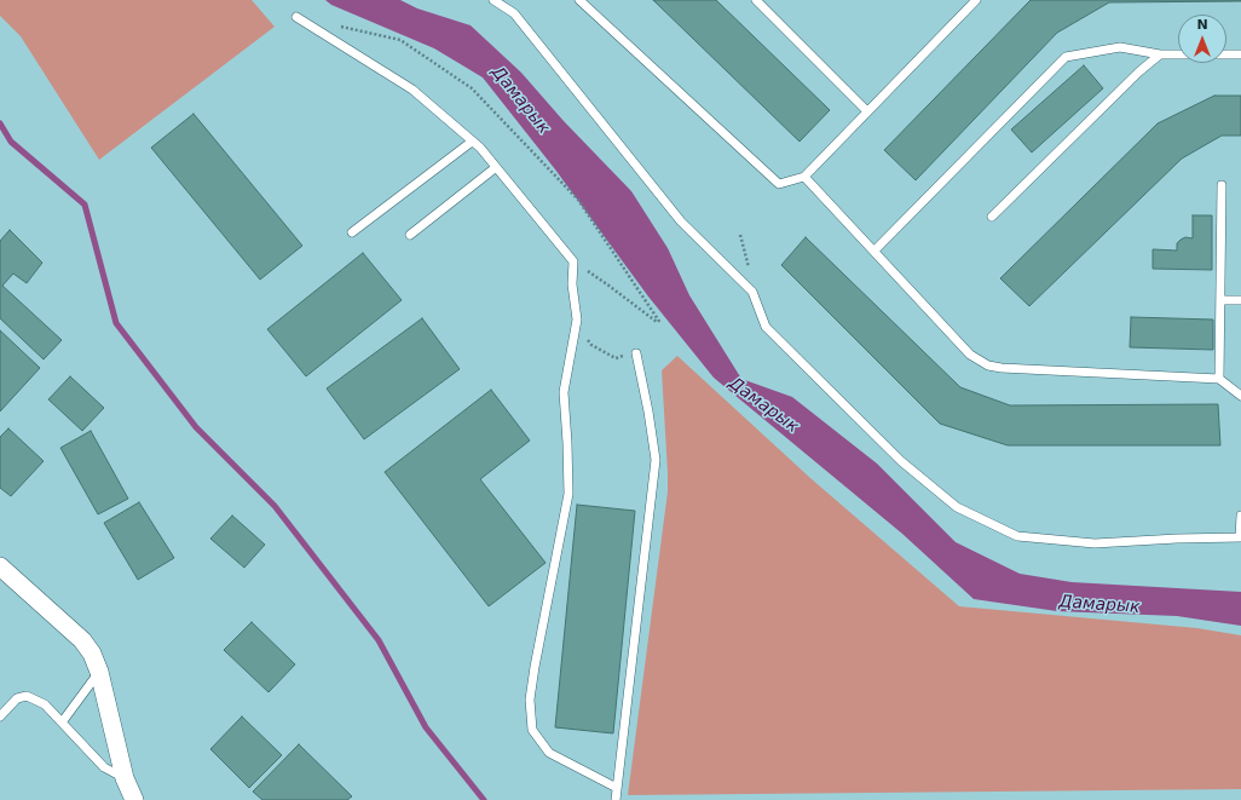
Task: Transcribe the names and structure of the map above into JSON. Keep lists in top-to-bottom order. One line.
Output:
{"water":["Дамарык"],"north":"top"}
